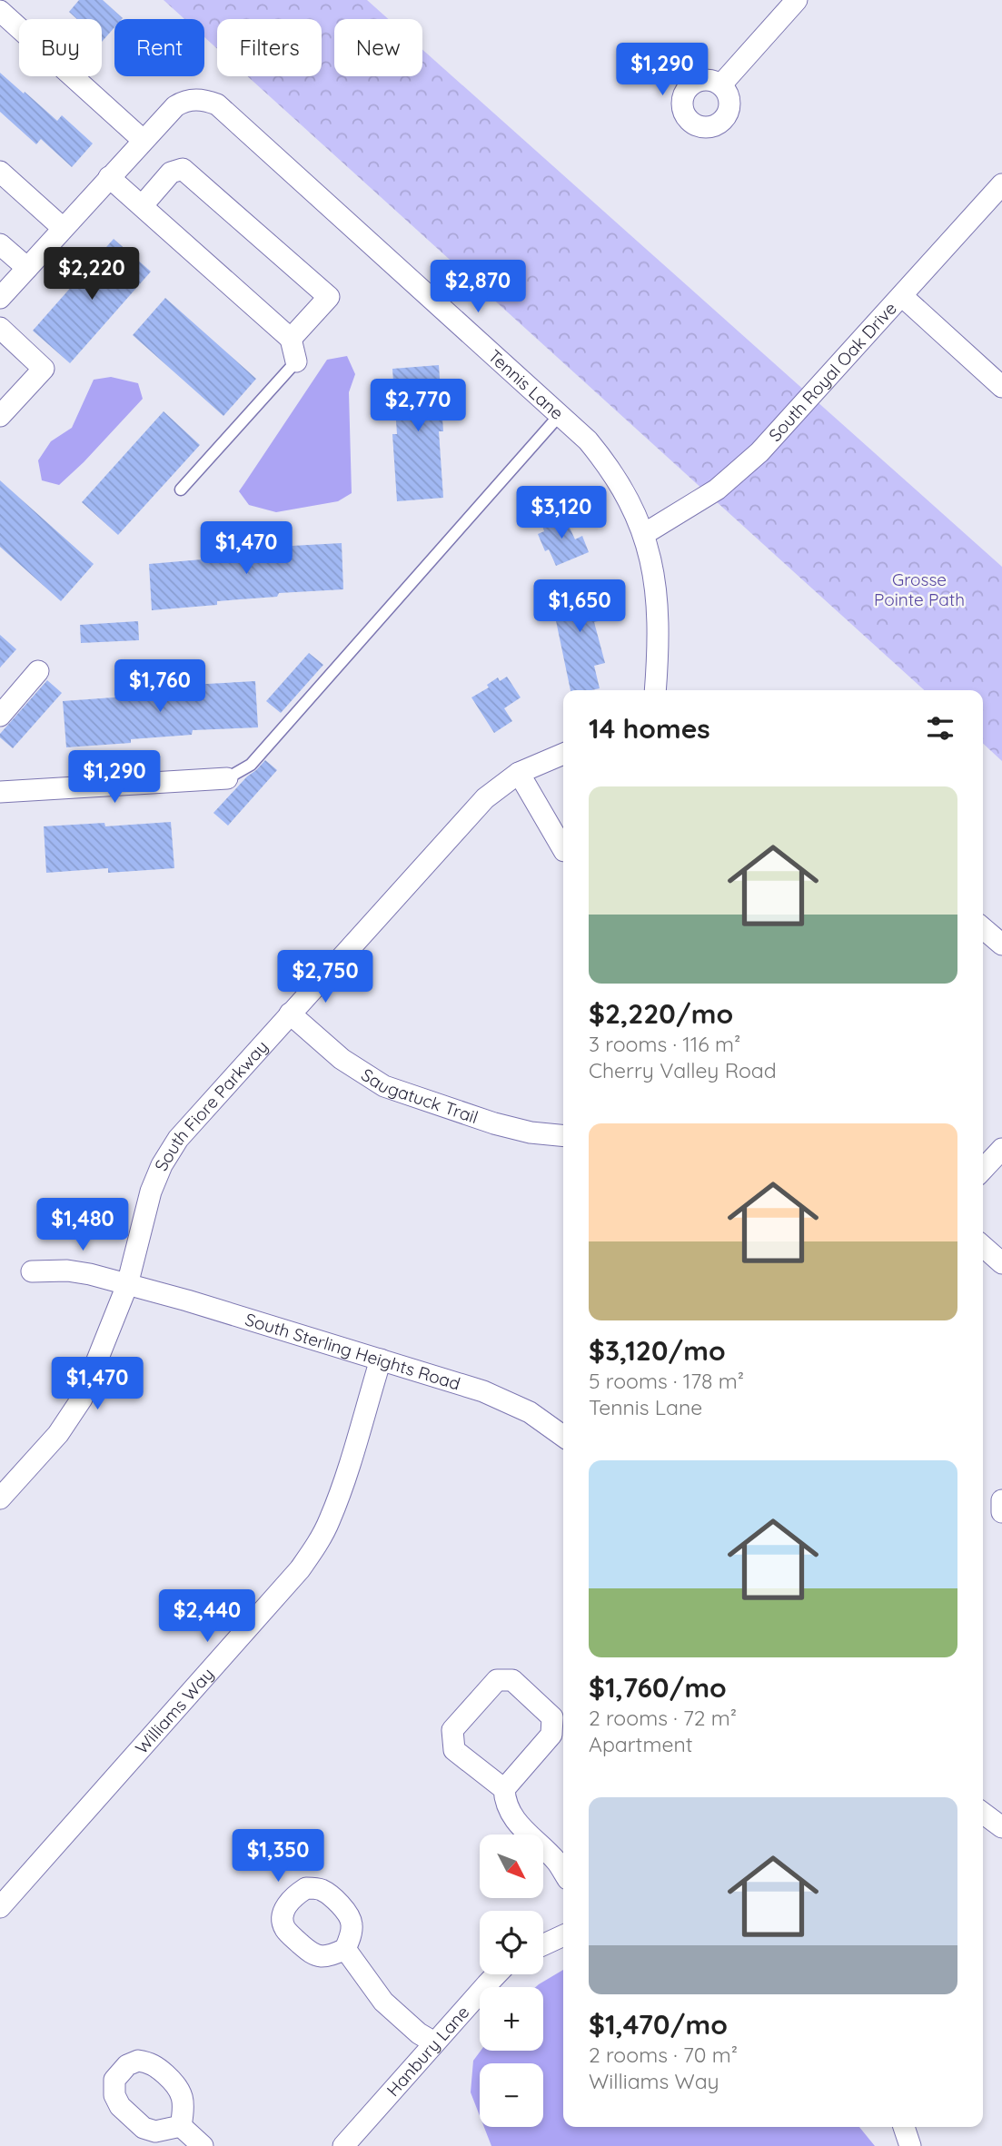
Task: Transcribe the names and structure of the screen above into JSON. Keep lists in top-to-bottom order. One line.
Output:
{"streets":{"street":["South Royal Oak Drive","Tennis Lane","Saugatuck Trail","South Fiore Parkway","South Sterling Heights Road","Williams Way","Hanbury Lane"]},"crossings":[["South Royal Oak Drive","Tennis Lane"],["Saugatuck Trail","South Fiore Parkway"],["South Fiore Parkway","South Sterling Heights Road"],["South Sterling Heights Road","Williams Way"]],"parks":["Grosse Pointe Path"],"north":"bottom right","page":{"chip":["Buy","Rent","Filters","New"],"price":["$1,290","$2,220","$2,870","$2,770","$3,120","$1,470","$1,650","$1,760","$1,290","$2,750","$1,480","$1,470","$2,440","$1,350"],"heading":"14 homes","list":[{"name":"$2,220/mo","note":"3 rooms · 116 m² · Cherry Valley Road"},{"name":"$3,120/mo","note":"5 rooms · 178 m² · Tennis Lane"},{"name":"$1,760/mo","note":"2 rooms · 72 m² · Apartment"},{"name":"$1,470/mo","note":"2 rooms · 70 m² · Williams Way"}],"map_buttons":["+","−"]}}
